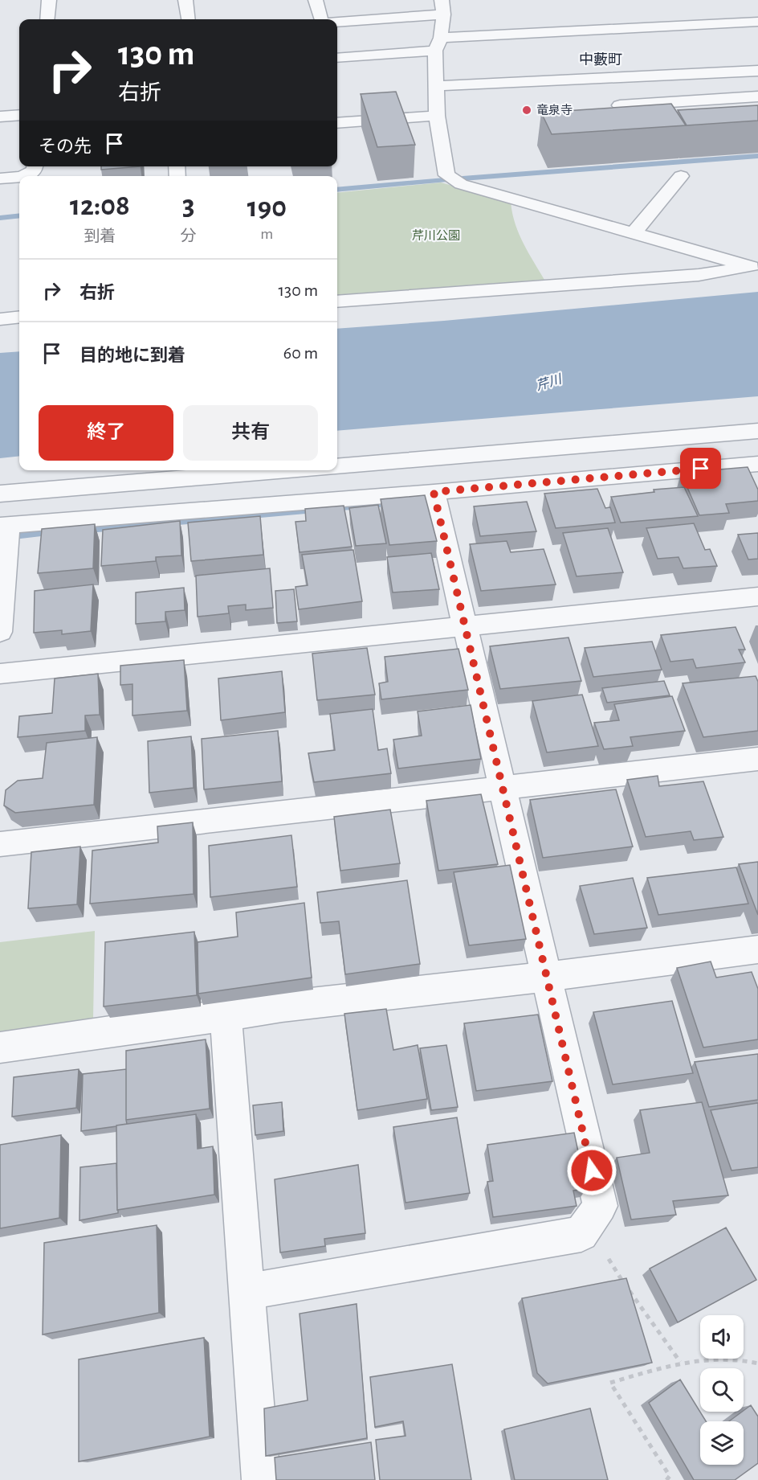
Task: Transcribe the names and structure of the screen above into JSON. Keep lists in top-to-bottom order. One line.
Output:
{"districts":["中藪町"],"water":["芹川"],"parks":["芹川公園"],"places":["竜泉寺"],"page":{"turn":["130 m","右折"],"then":"その先","eta":["12:08","到着","3","分","190","m"],"list":[{"name":"右折","value":"130 m"},{"name":"目的地に到着","value":"60 m"}],"buttons":["終了","共有"]}}
